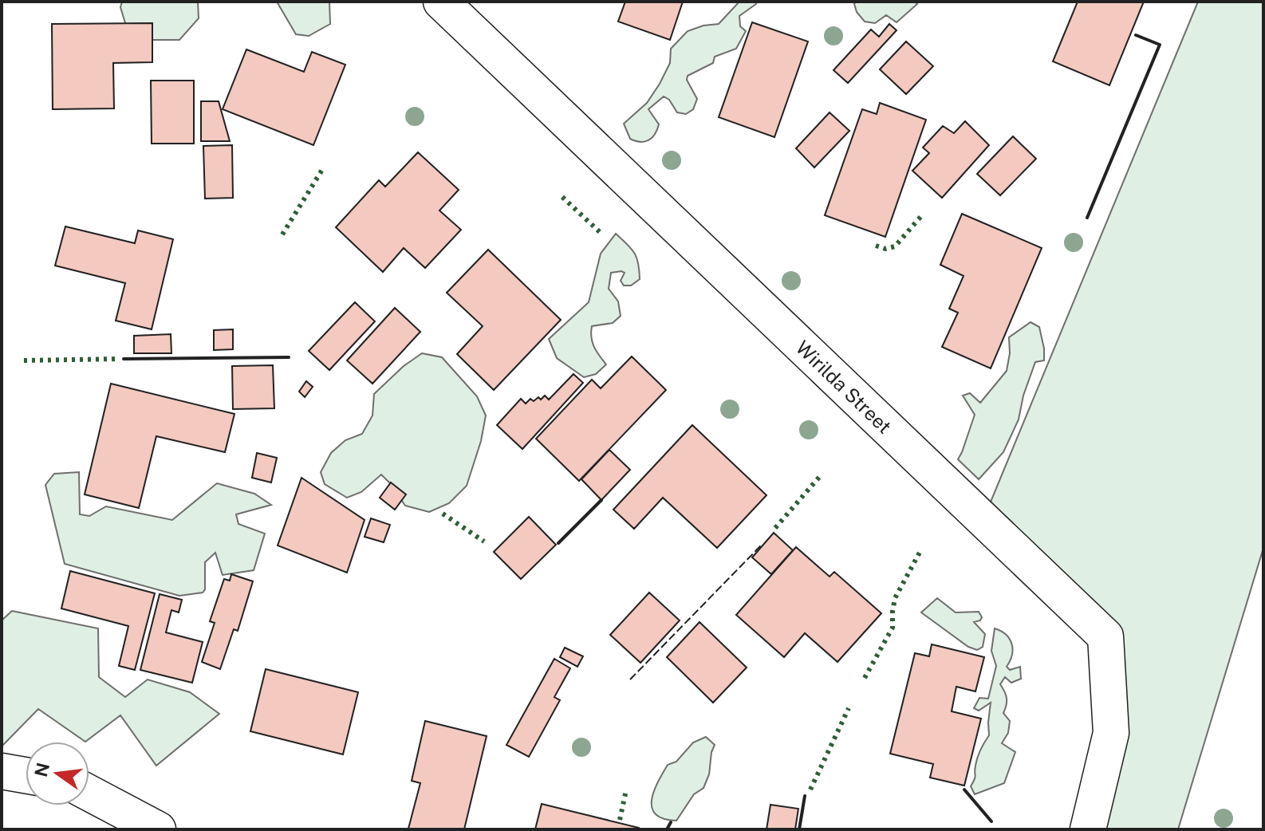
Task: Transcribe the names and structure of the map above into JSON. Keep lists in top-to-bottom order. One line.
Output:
{"streets":{"street":["Wirilda Street"]},"north":"left"}
